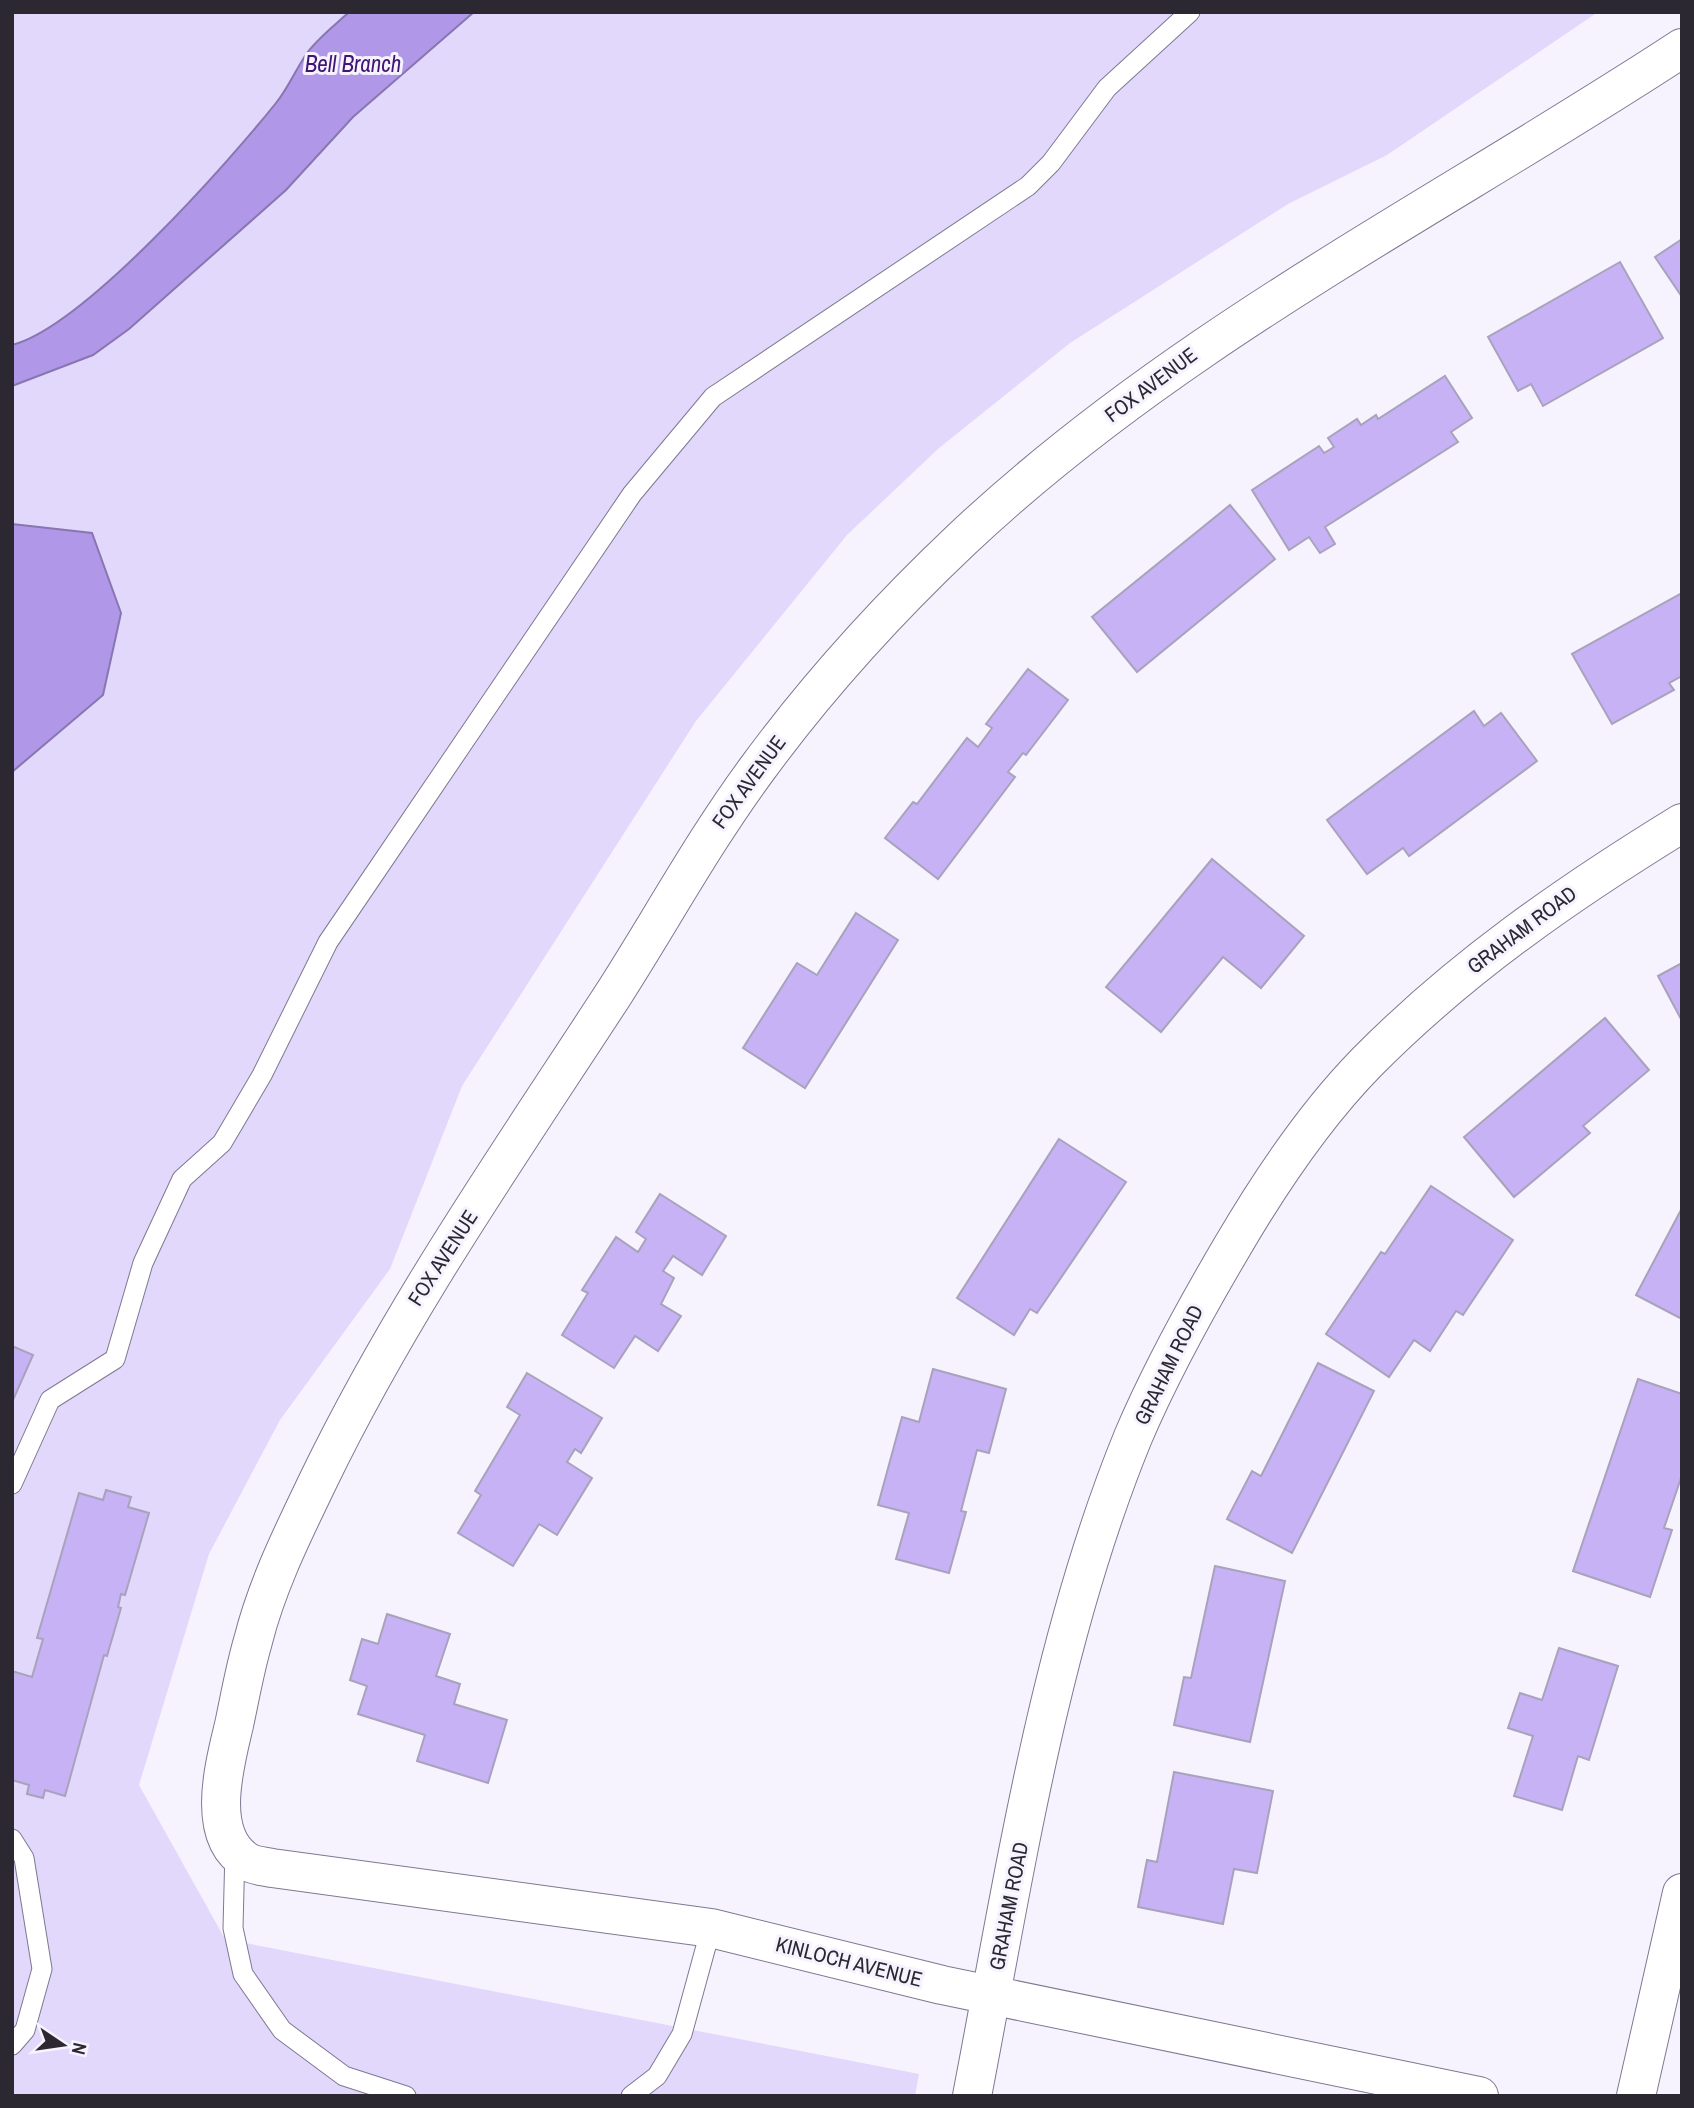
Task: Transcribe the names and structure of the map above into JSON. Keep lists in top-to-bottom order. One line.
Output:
{"streets":{"street":["FOX AVENUE","GRAHAM ROAD","KINLOCH AVENUE"]},"crossings":[["FOX AVENUE","KINLOCH AVENUE"],["GRAHAM ROAD","KINLOCH AVENUE"]],"water":["Bell Branch"],"north":"right"}
